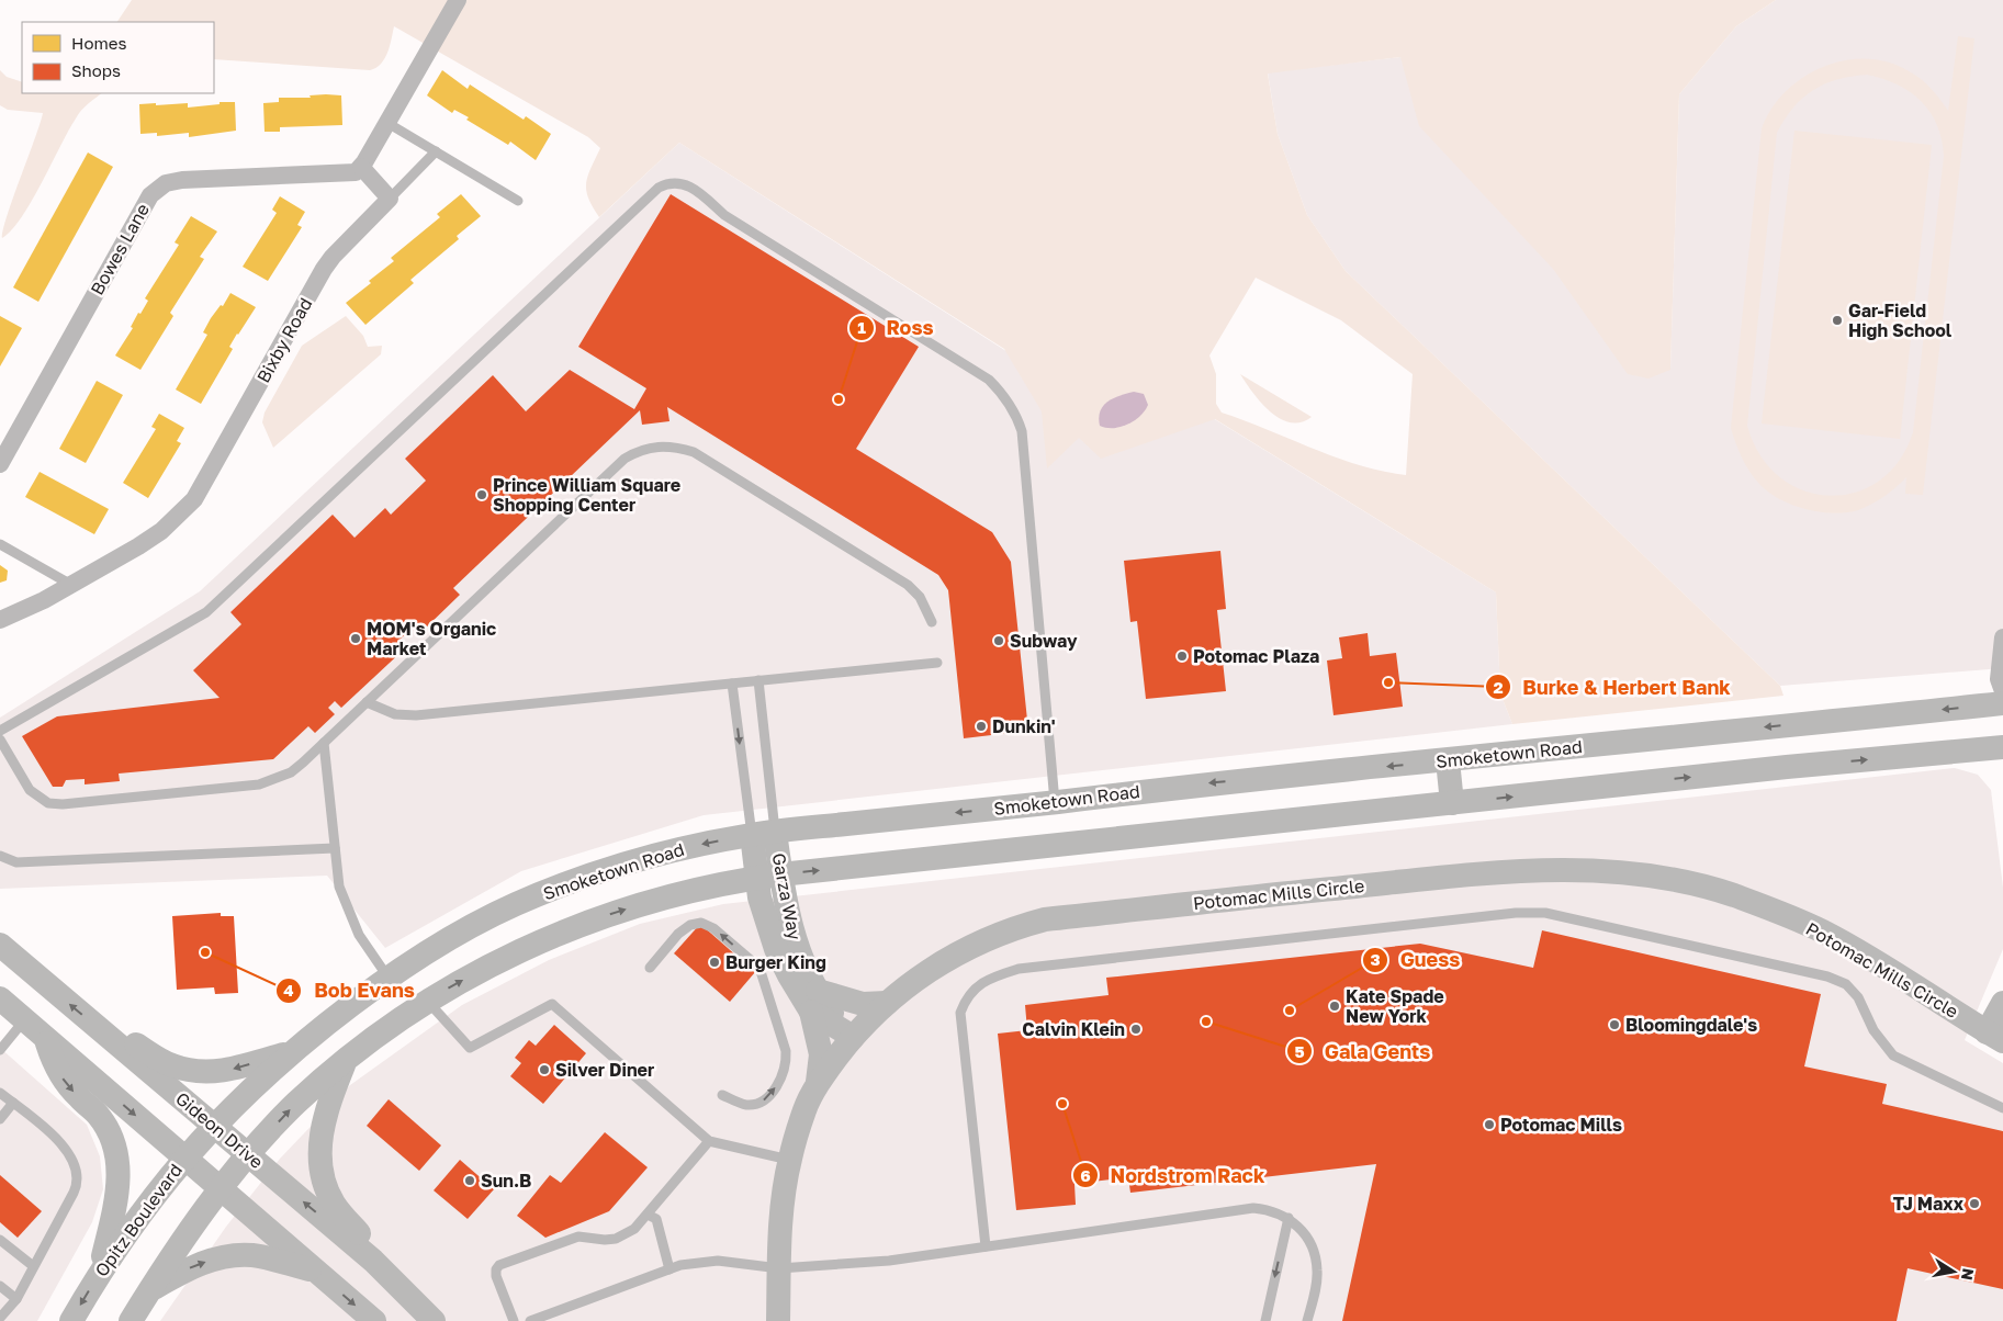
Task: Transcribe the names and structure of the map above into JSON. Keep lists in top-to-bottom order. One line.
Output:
{"streets":{"main road":["Smoketown Road","Potomac Mills Circle","Garza Way","Gideon Drive","Opitz Boulevard"],"street":["Bowes Lane","Bixby Road"]},"crossings":[["Smoketown Road","Garza Way"],["Smoketown Road","Gideon Drive"],["Smoketown Road","Opitz Boulevard"],["Potomac Mills Circle","Garza Way"],["Gideon Drive","Opitz Boulevard"]],"places":["Gar-Field High School","Ross","Prince William Square Shopping Center","MOM's Organic Market","Subway","Potomac Plaza","Burke & Herbert Bank","Dunkin'","Bob Evans","Burger King","Kate Spade New York","Guess","Gala Gents","Bloomingdale's","Calvin Klein","Silver Diner","Nordstrom Rack","Potomac Mills","Sun.B","TJ Maxx"],"legend":["Homes","Shops"],"north":"right"}
